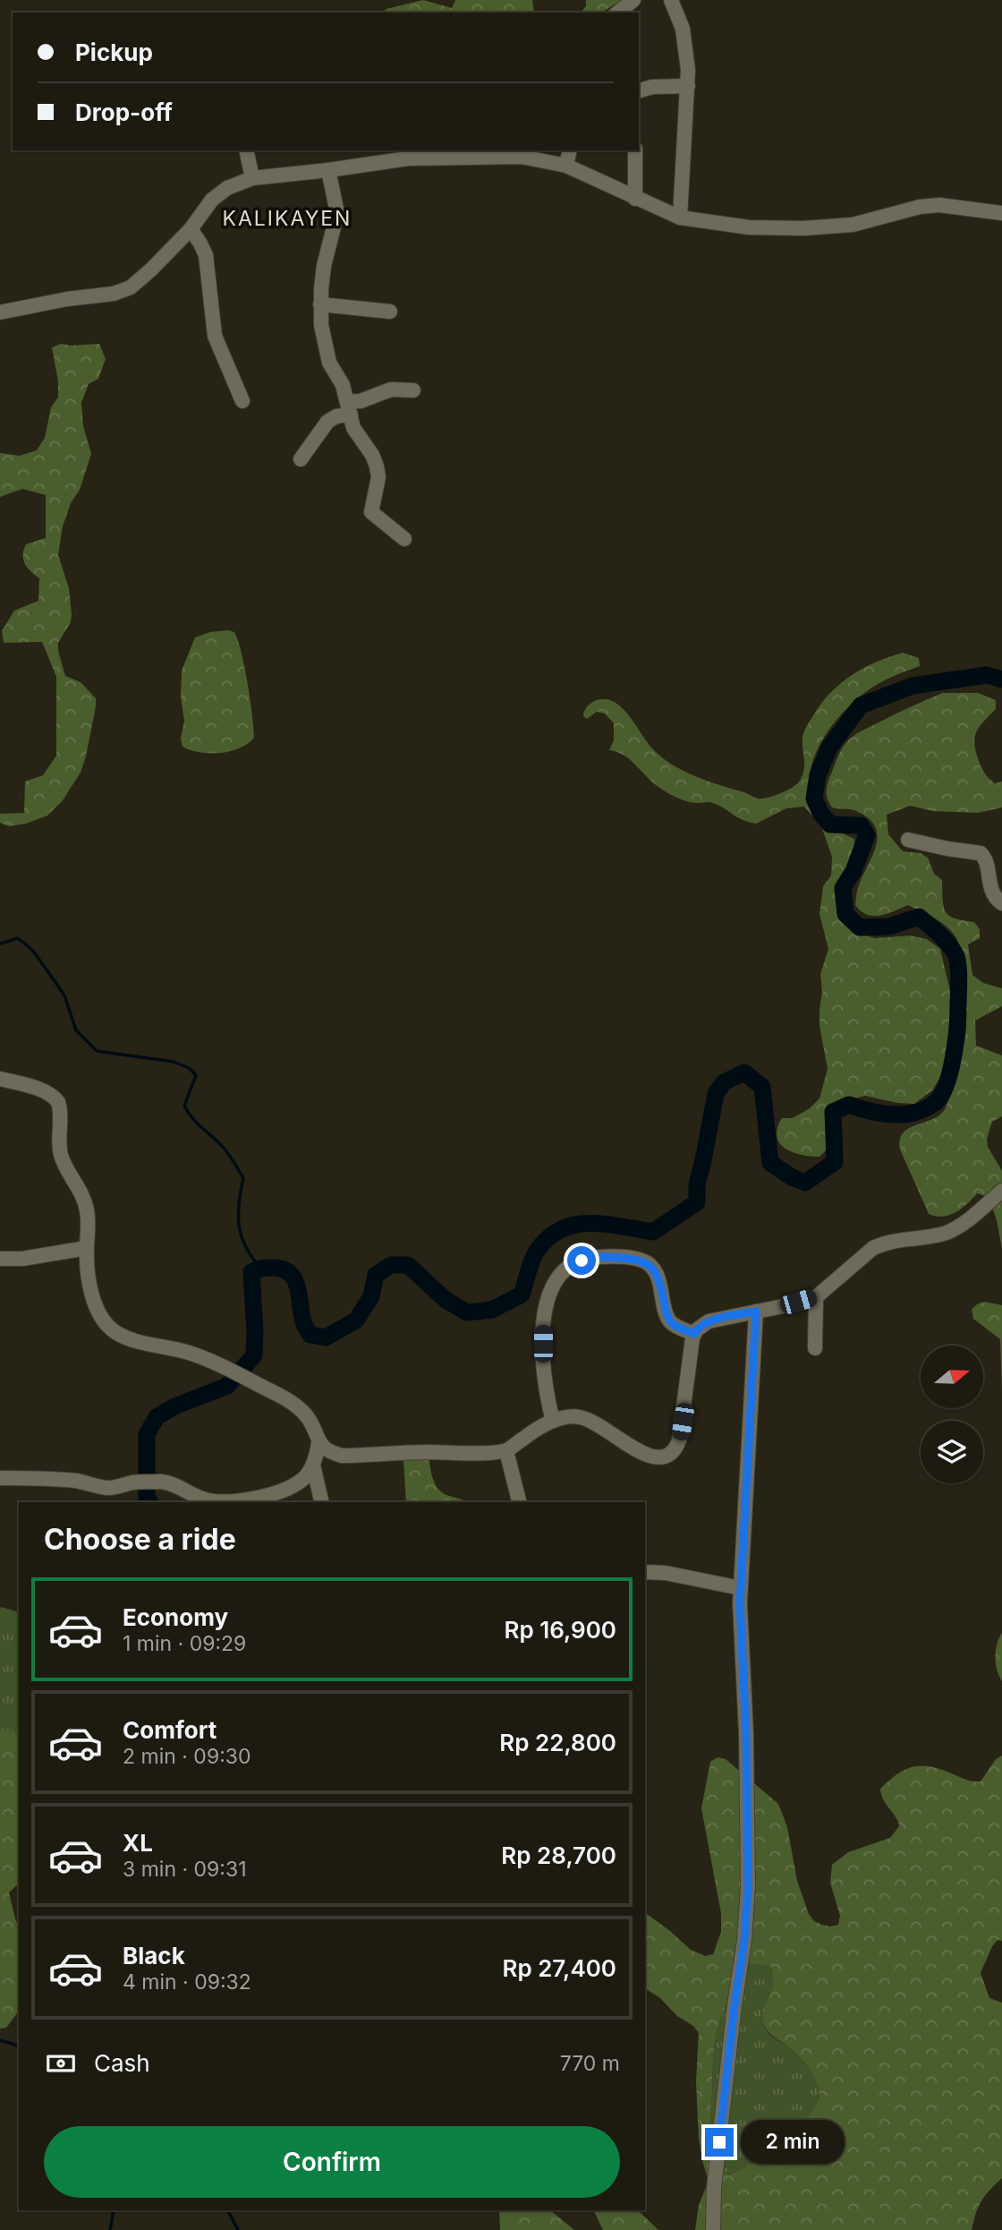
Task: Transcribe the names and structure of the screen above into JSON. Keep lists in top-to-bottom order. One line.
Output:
{"districts":["KALIKAYEN"],"north":"right","page":{"banner":["Pickup","Drop-off"],"heading":"Choose a ride","list":[{"name":"Economy","note":"1 min · 09:29","value":"Rp 16,900"},{"name":"Comfort","note":"2 min · 09:30","value":"Rp 22,800"},{"name":"XL","note":"3 min · 09:31","value":"Rp 28,700"},{"name":"Black","note":"4 min · 09:32","value":"Rp 27,400"}],"pay":["Cash","770 m"],"buttons":"Confirm","bubble":"2 min"}}
